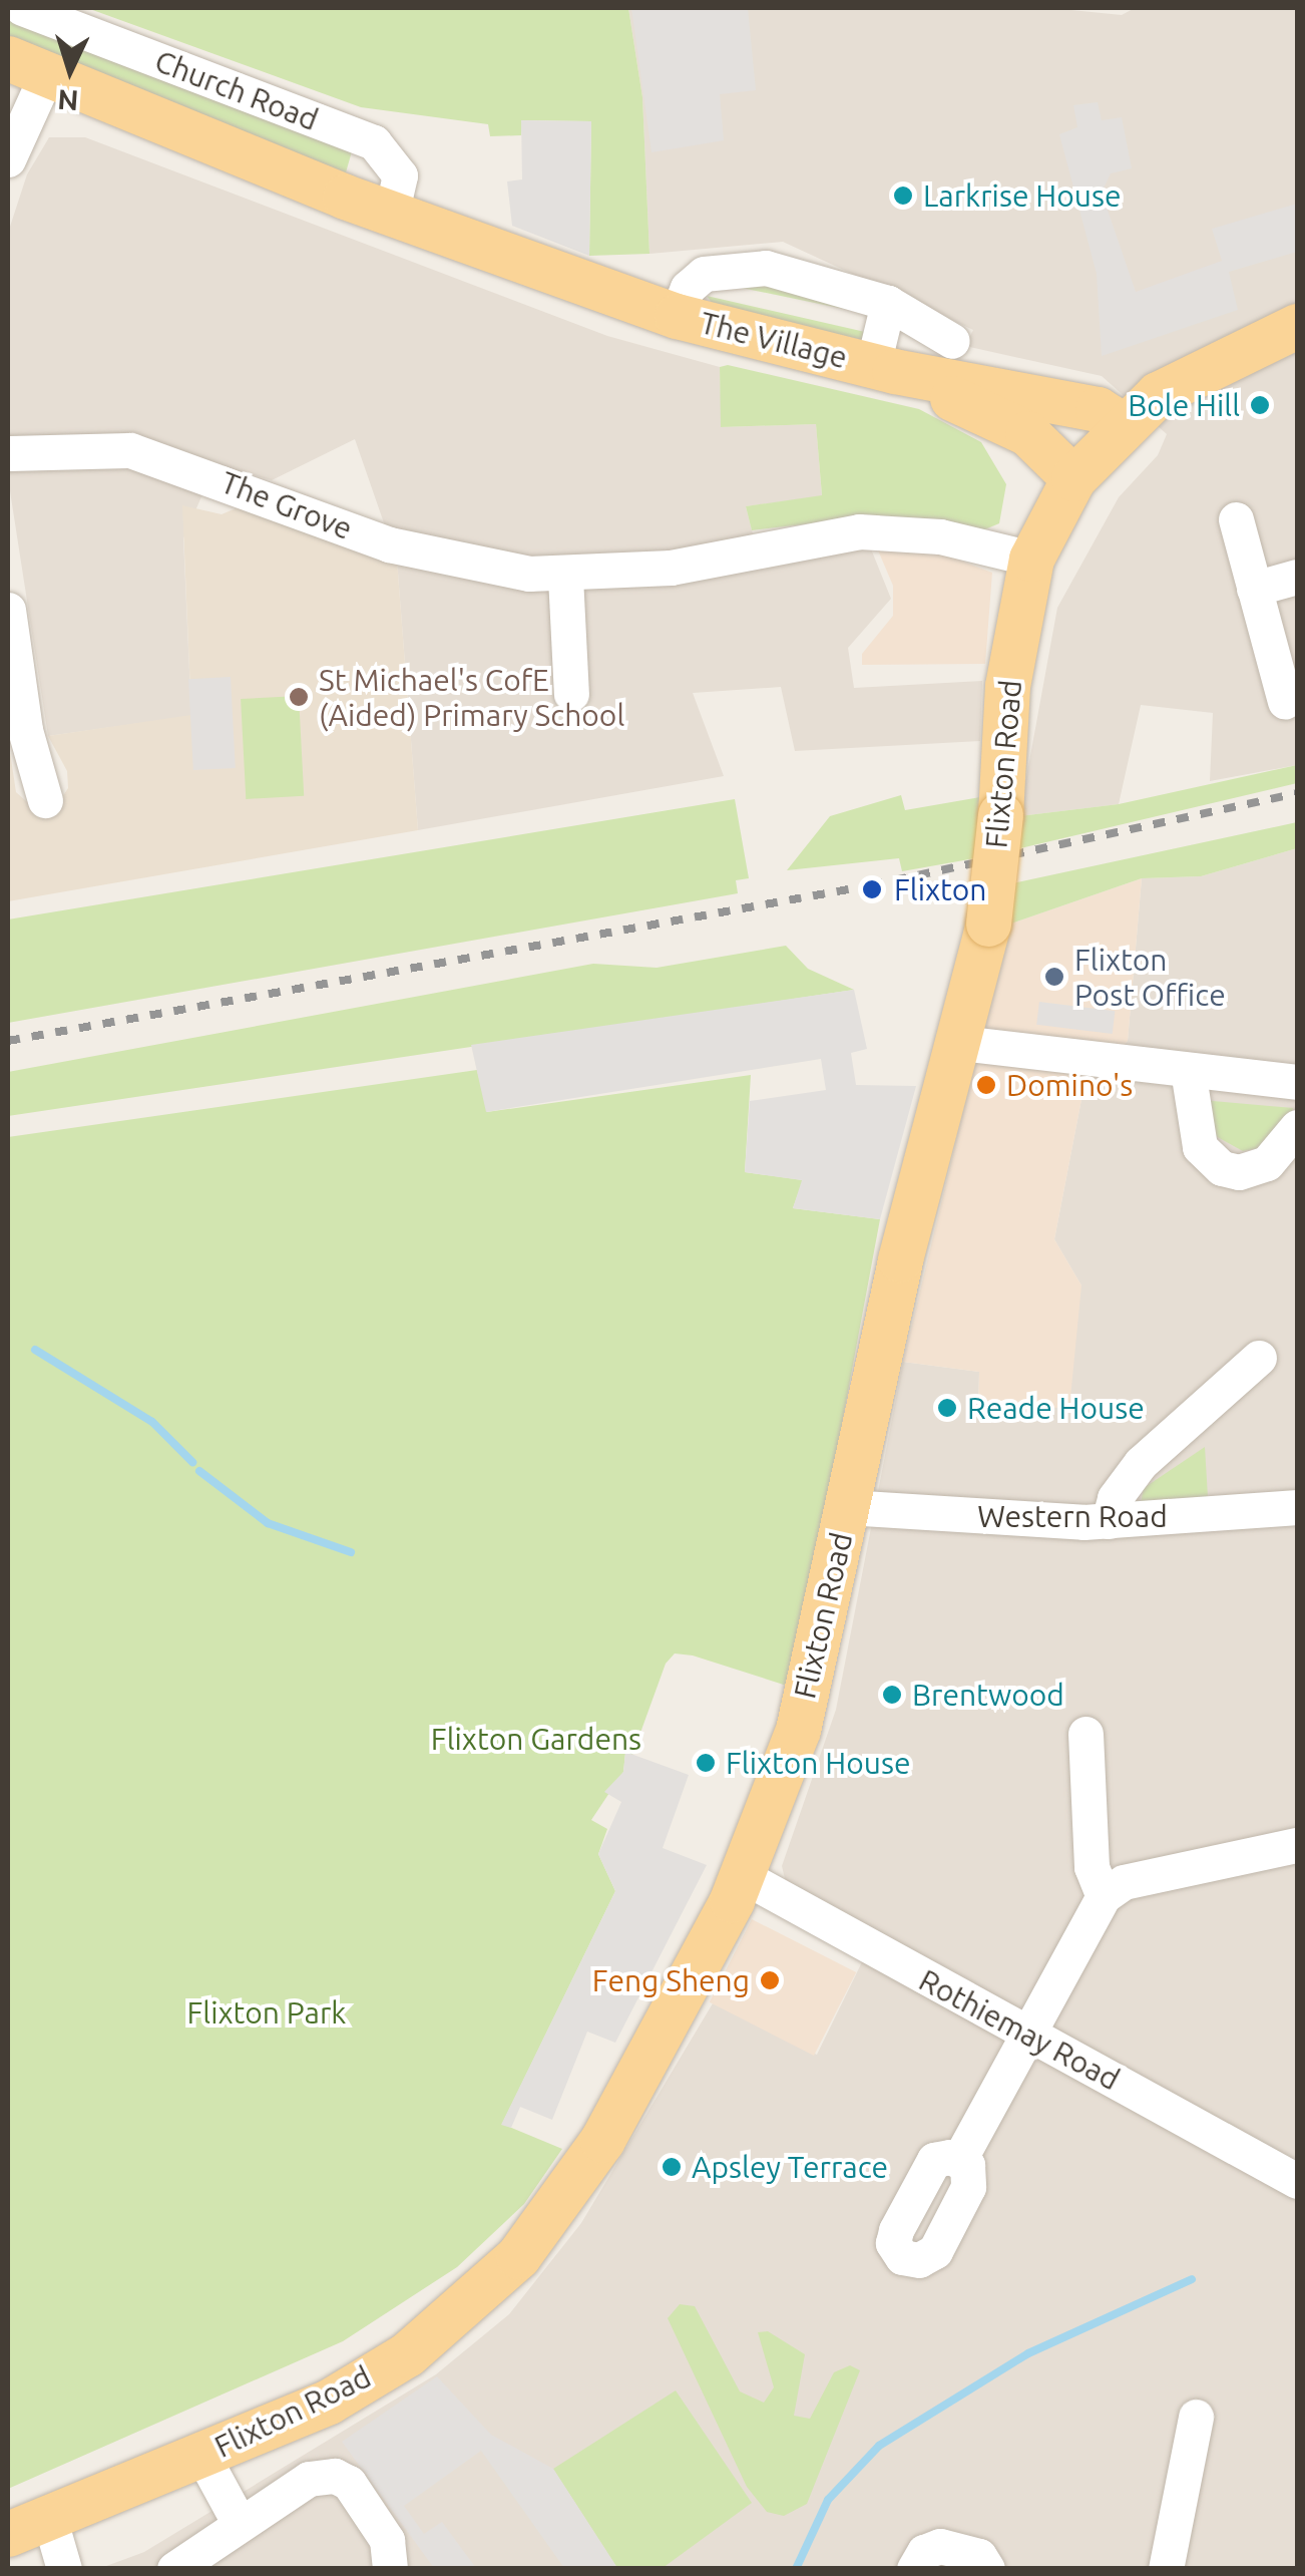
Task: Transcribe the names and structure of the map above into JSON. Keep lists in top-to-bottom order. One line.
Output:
{"streets":{"main road":["Church Road","The Village","Flixton Road"],"street":["The Grove","Western Road","Rothiemay Road"]},"crossings":[["Church Road","The Village"],["The Village","Flixton Road"],["The Grove","Flixton Road"],["Flixton Road","Western Road"],["Flixton Road","Rothiemay Road"]],"parks":["Flixton Gardens","Flixton Park"],"places":["Larkrise House","Bole Hill","St Michael's CofE (Aided) Primary School","Flixton","Flixton Post Office","Domino's","Reade House","Brentwood","Flixton House","Feng Sheng","Apsley Terrace"],"north":"bottom"}
